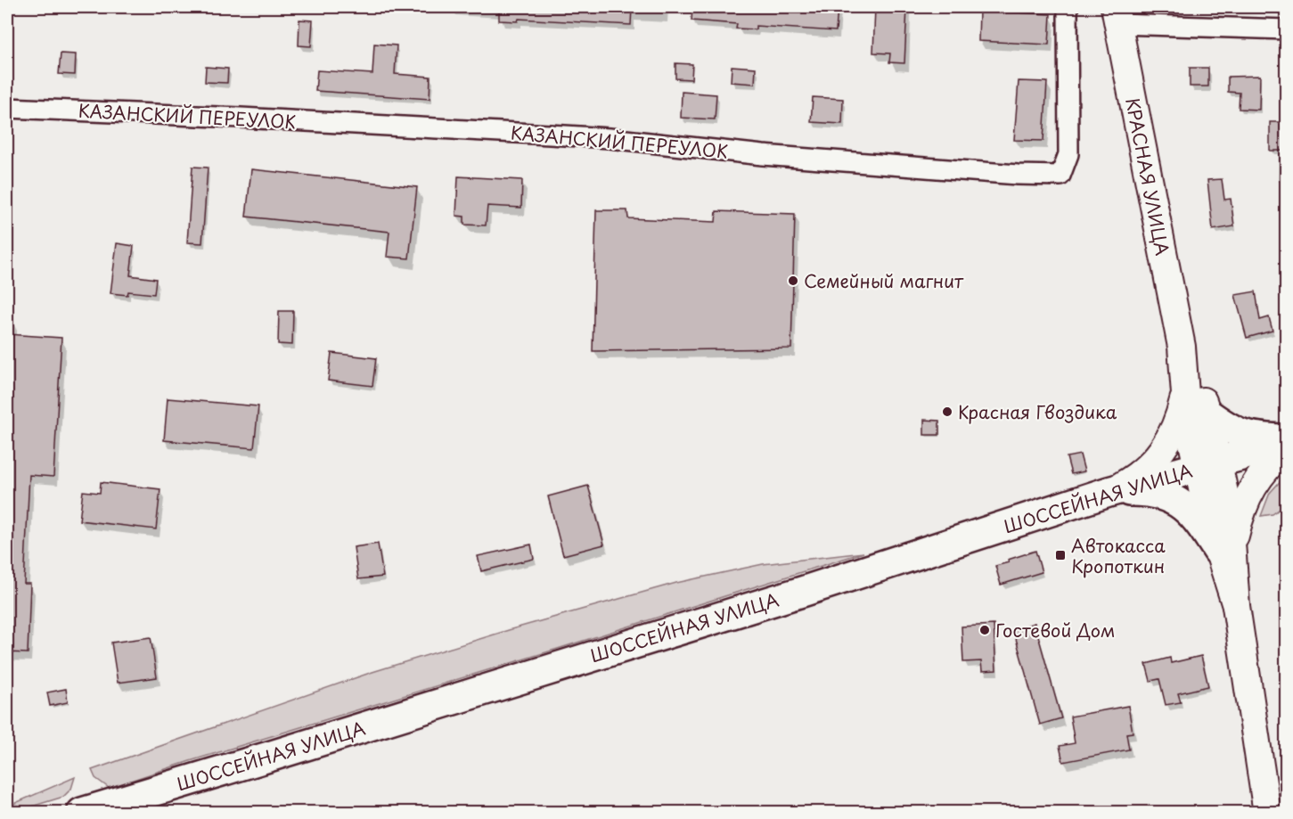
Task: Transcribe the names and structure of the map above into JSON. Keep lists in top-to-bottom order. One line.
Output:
{"streets":{"highway":["ШОССЕЙНАЯ УЛИЦА"],"main road":["КРАСНАЯ УЛИЦА"],"street":["КАЗАНСКИЙ ПЕРЕУЛОК"]},"crossings":[["КРАСНАЯ УЛИЦА","ШОССЕЙНАЯ УЛИЦА"]],"places":{"other":["Семейный магнит","Красная Гвоздика","Гостевой Дом"],"transit":["Автокасса Кропоткин"]}}
